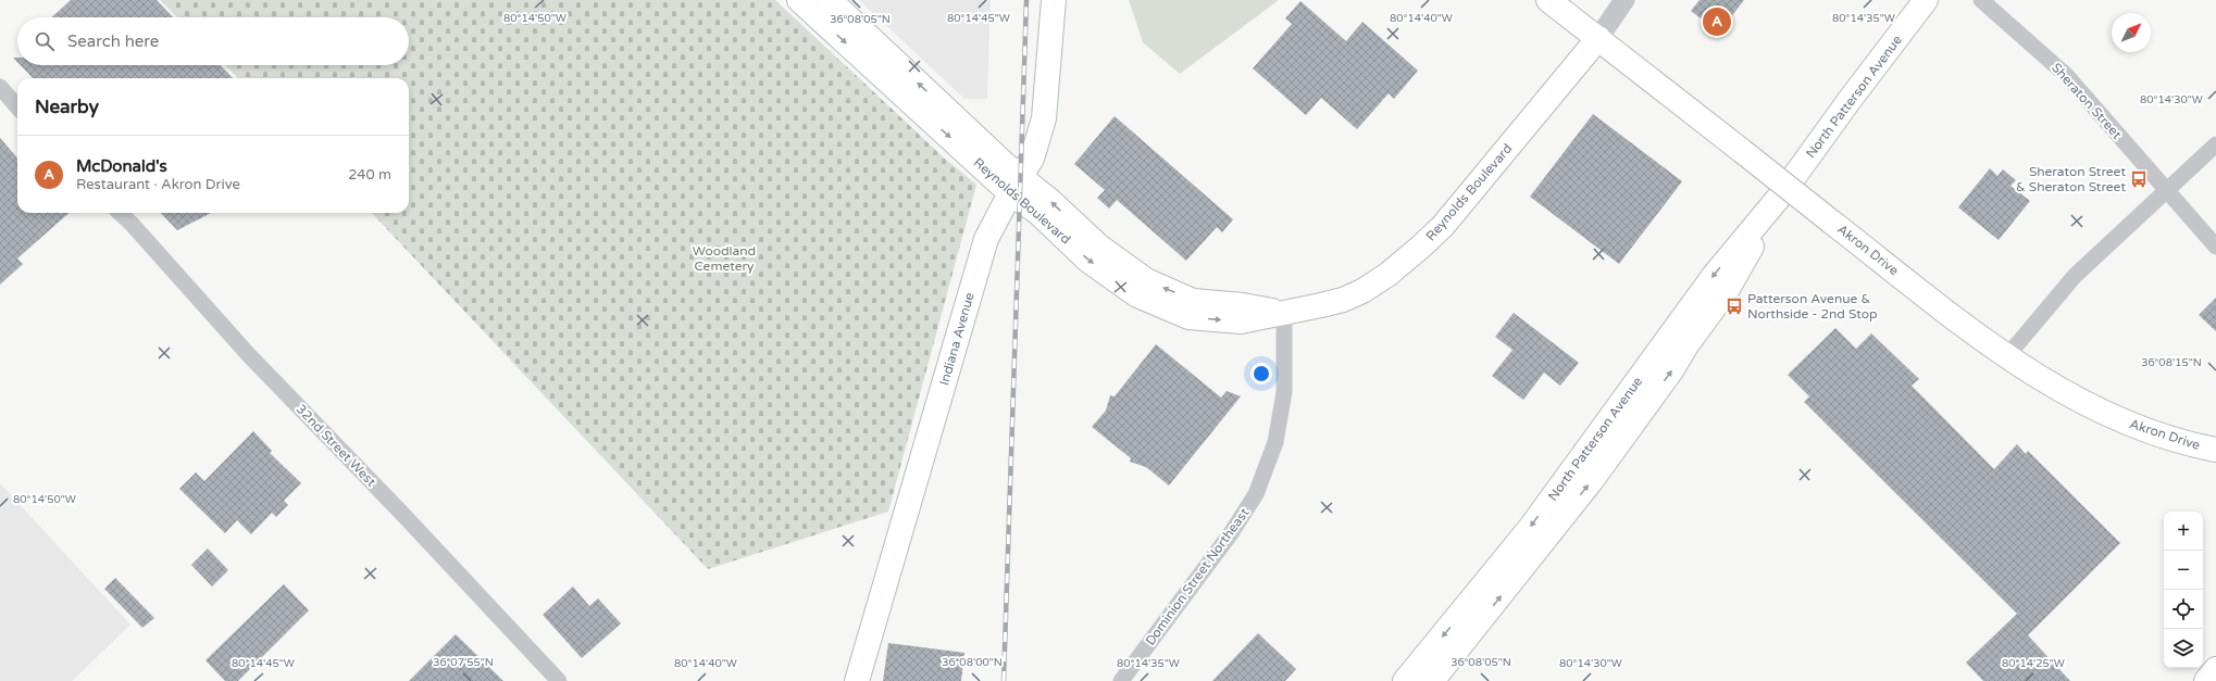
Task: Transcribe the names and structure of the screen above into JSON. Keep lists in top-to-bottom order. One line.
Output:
{"streets":{"main road":["North Patterson Avenue","Reynolds Boulevard","Akron Drive","Indiana Avenue"],"street":["Sheraton Street","32nd Street West","Dominion Street Northeast"]},"crossings":[["Reynolds Boulevard","Akron Drive"],["Reynolds Boulevard","Indiana Avenue"],["Reynolds Boulevard","Dominion Street Northeast"]],"parks":["Woodland Cemetery"],"places":{"bus stop":["Sheraton Street & Sheraton Street","Patterson Avenue & Northside - 2nd Stop"]},"north":"top right","page":{"pins":"A","search":"Search here","heading":"Nearby","list":[{"mark":"A","name":"McDonald's","note":"Restaurant · Akron Drive","value":"240 m"}],"map_buttons":["+","−"]},"coordinates":["80°14'50\"W","80°14'45\"W","80°14'40\"W","80°14'35\"W","36°08'05\"N","80°14'30\"W","36°08'15\"N","36°07'55\"N","36°08'00\"N","80°14'25\"W"]}
